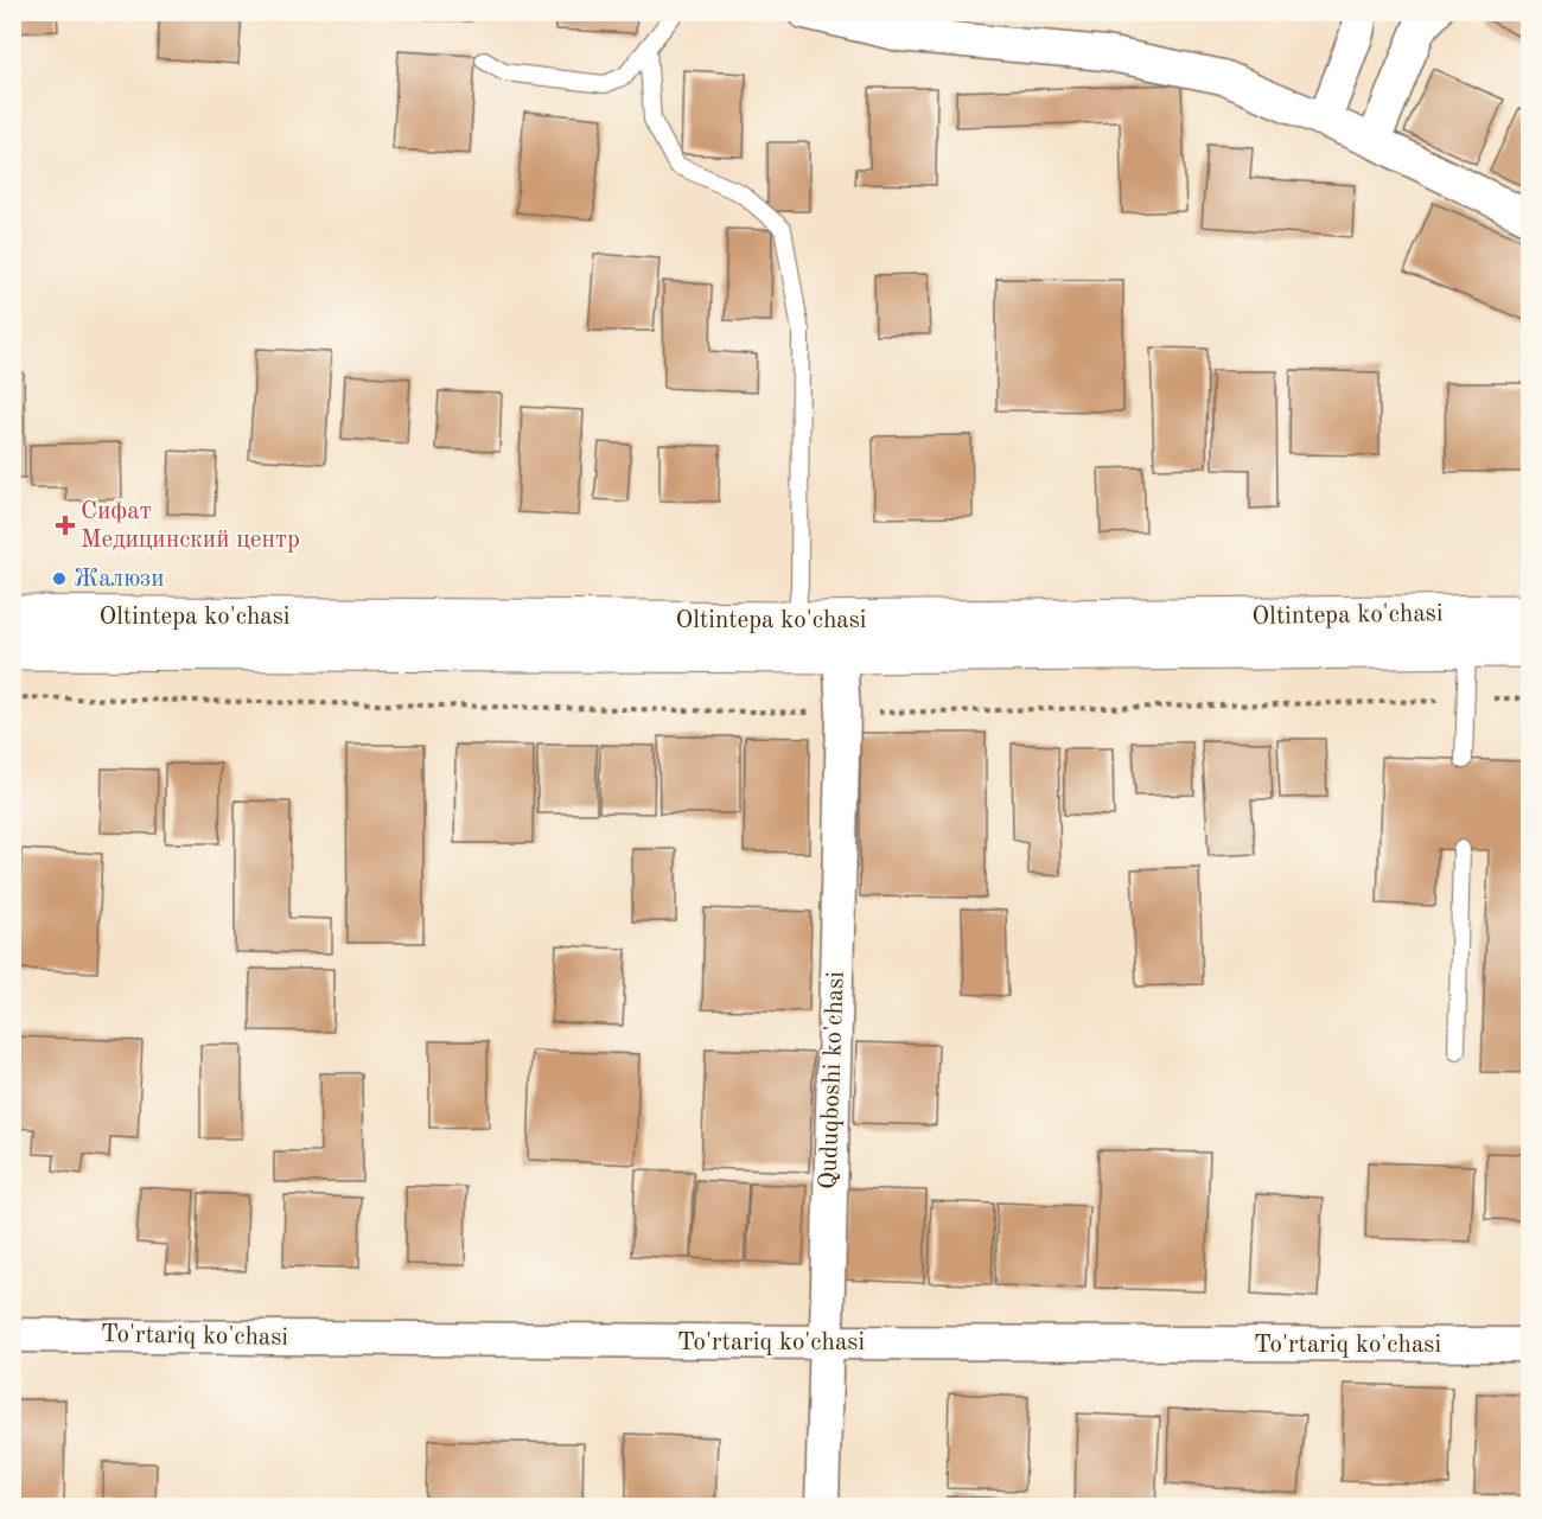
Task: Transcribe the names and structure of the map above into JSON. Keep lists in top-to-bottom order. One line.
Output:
{"streets":{"main road":["Oltintepa ko'chasi"],"street":["Quduqboshi ko'chasi","To'rtariq ko'chasi"]},"crossings":[["Oltintepa ko'chasi","Quduqboshi ko'chasi"],["Quduqboshi ko'chasi","To'rtariq ko'chasi"]],"places":{"health":["Сифат Медицинский центр"],"other":["Жалюзи"]}}
